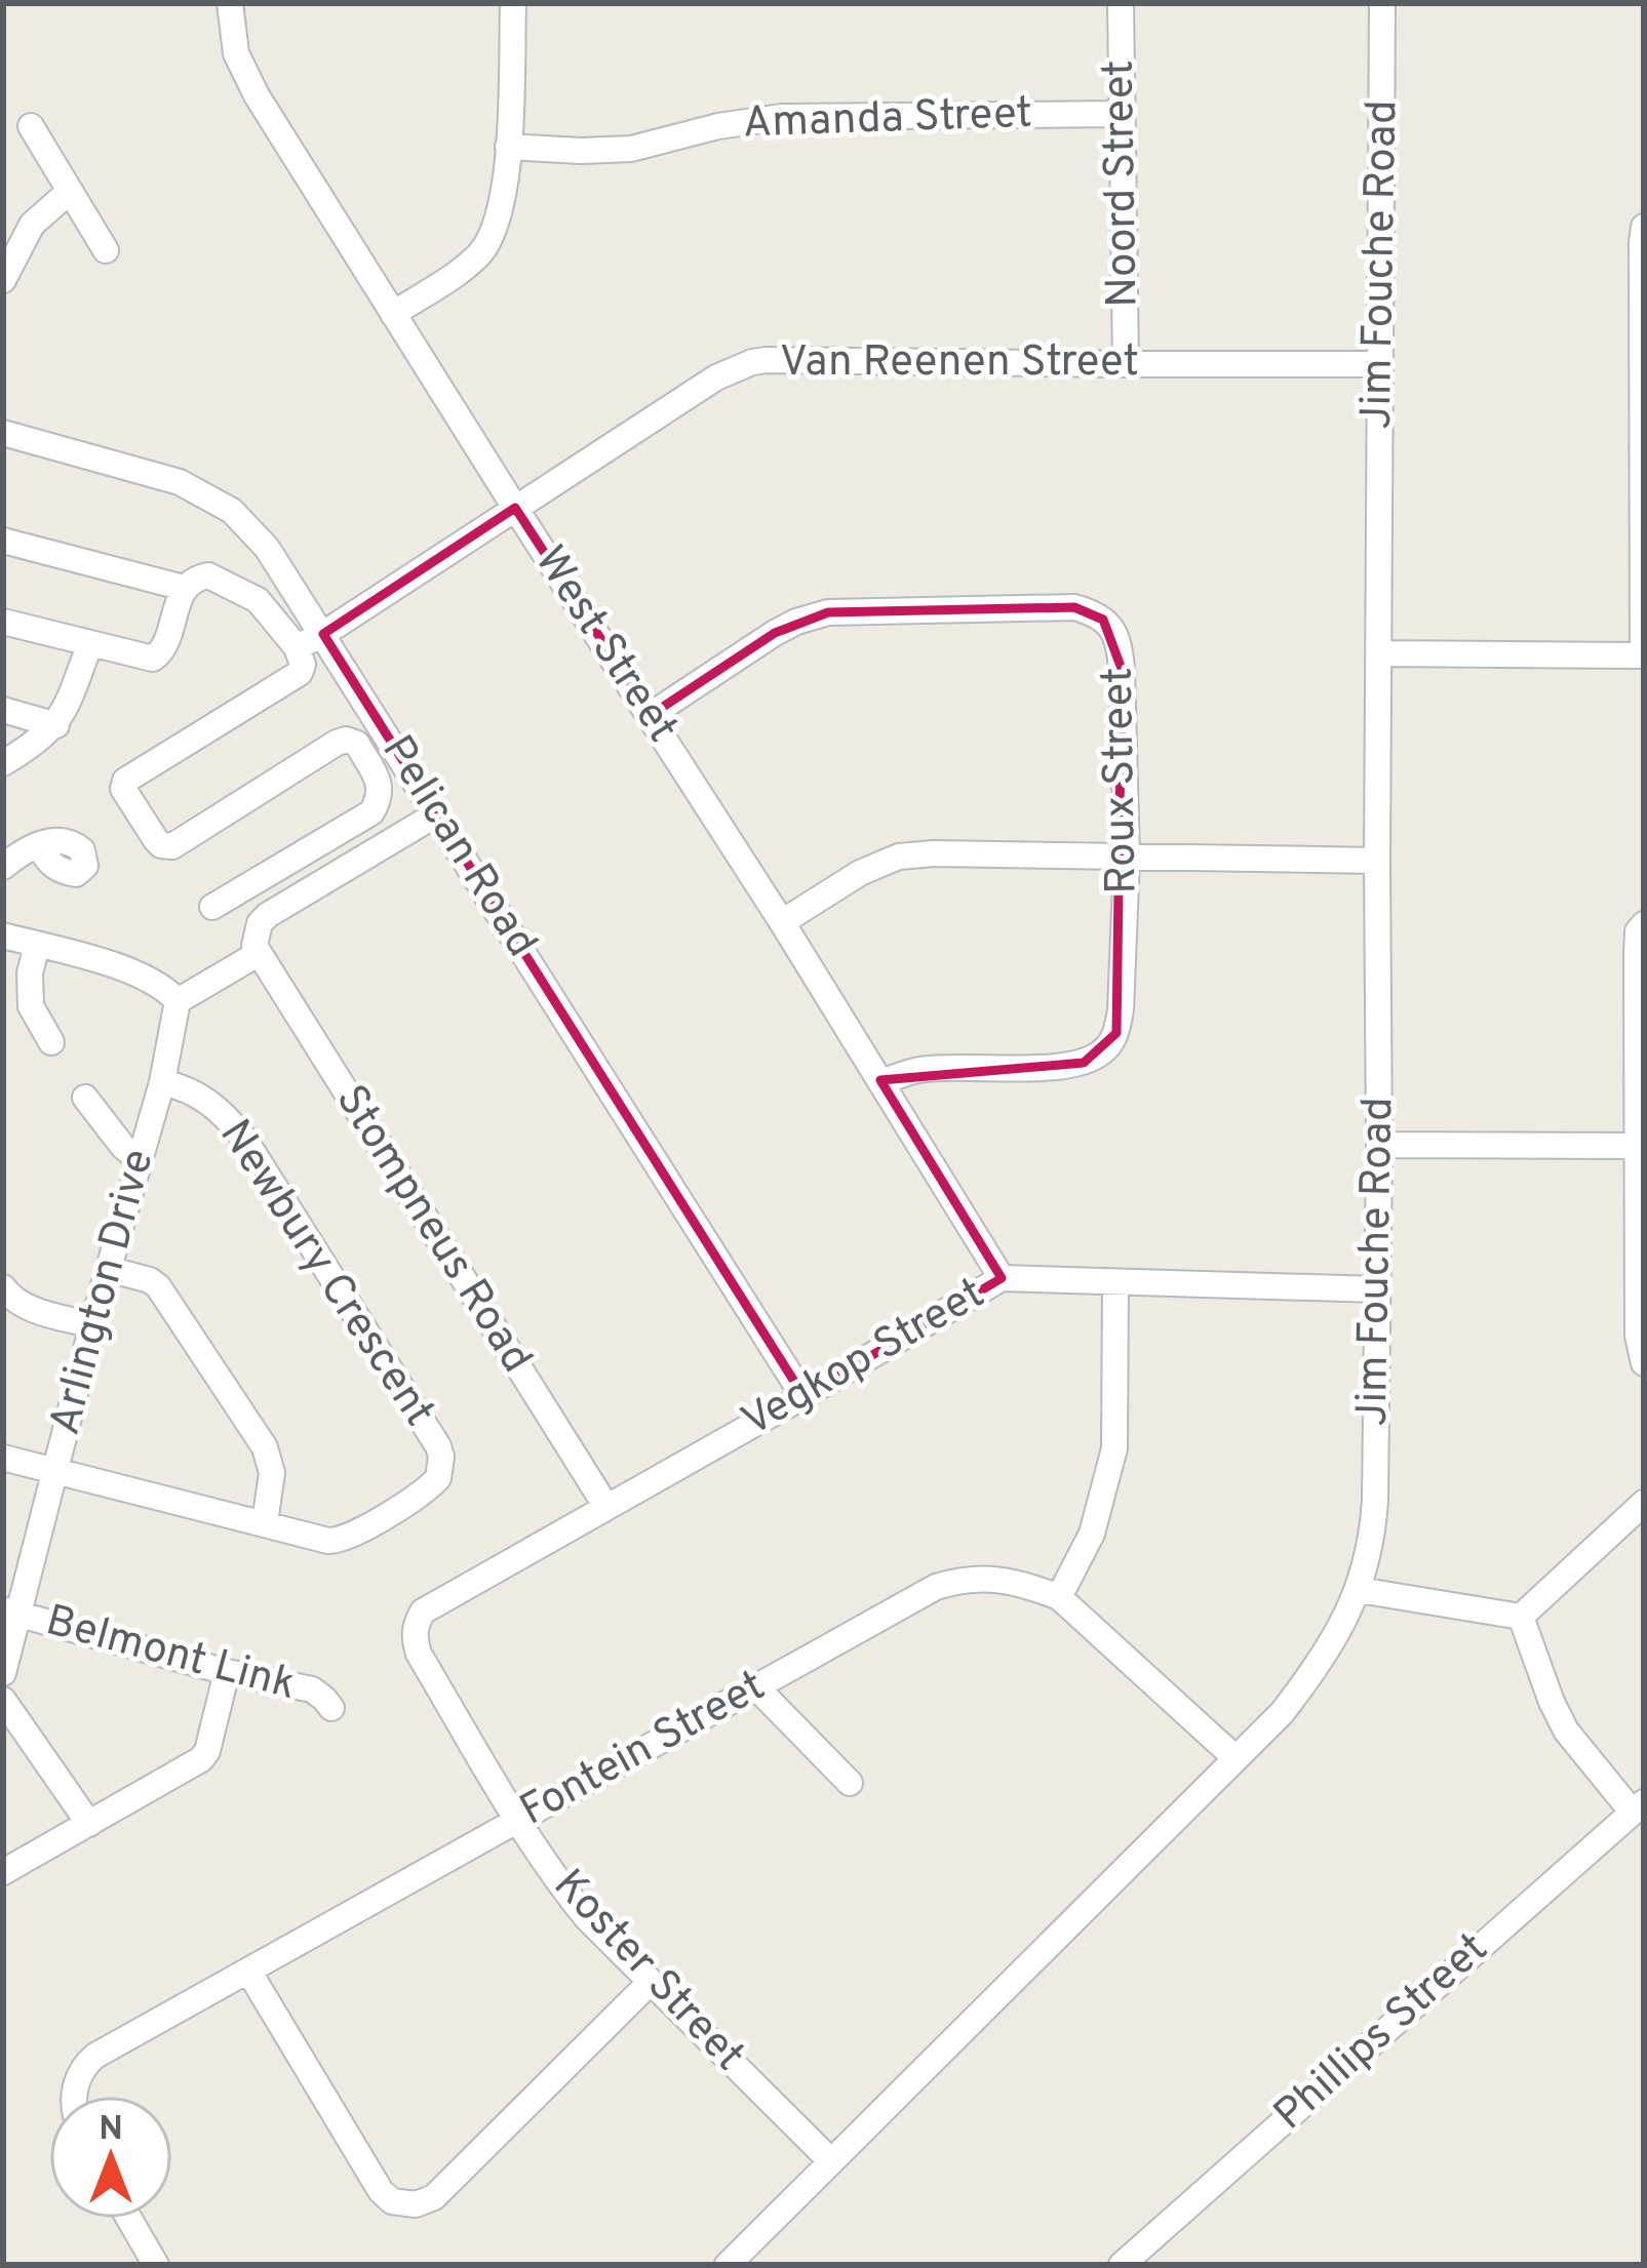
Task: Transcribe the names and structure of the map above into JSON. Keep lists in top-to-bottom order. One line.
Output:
{"streets":{"street":["Amanda Street","Noord Street","Jim Fouche Road","Van Reenen Street","West Street","Roux Street","Pelican Road","Stompneus Road","Newbury Crescent","Arlington Drive","Vegkop Street","Belmont Link","Fontein Street","Koster Street","Phillips Street"]},"crossings":[["Amanda Street","Noord Street"],["Noord Street","Van Reenen Street"],["Jim Fouche Road","Van Reenen Street"],["Jim Fouche Road","Vegkop Street"],["Jim Fouche Road","Fontein Street"],["Jim Fouche Road","Koster Street"],["Van Reenen Street","West Street"],["Van Reenen Street","Pelican Road"],["West Street","Roux Street"],["West Street","Vegkop Street"],["Pelican Road","Vegkop Street"],["Stompneus Road","Vegkop Street"],["Newbury Crescent","Arlington Drive"],["Arlington Drive","Belmont Link"],["Vegkop Street","Koster Street"],["Fontein Street","Koster Street"]],"north":"top"}
